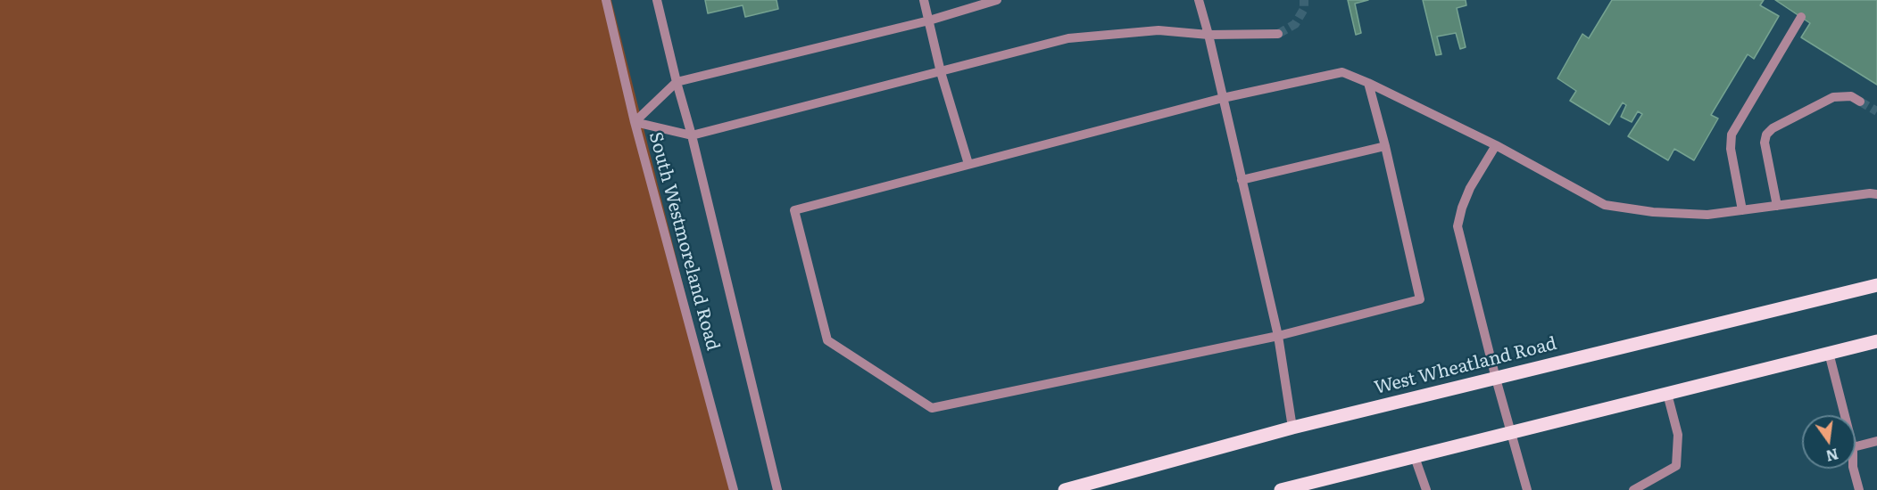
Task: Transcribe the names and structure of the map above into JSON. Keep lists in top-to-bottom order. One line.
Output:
{"streets":{"main road":["West Wheatland Road"],"street":["South Westmoreland Road"]},"north":"bottom"}
